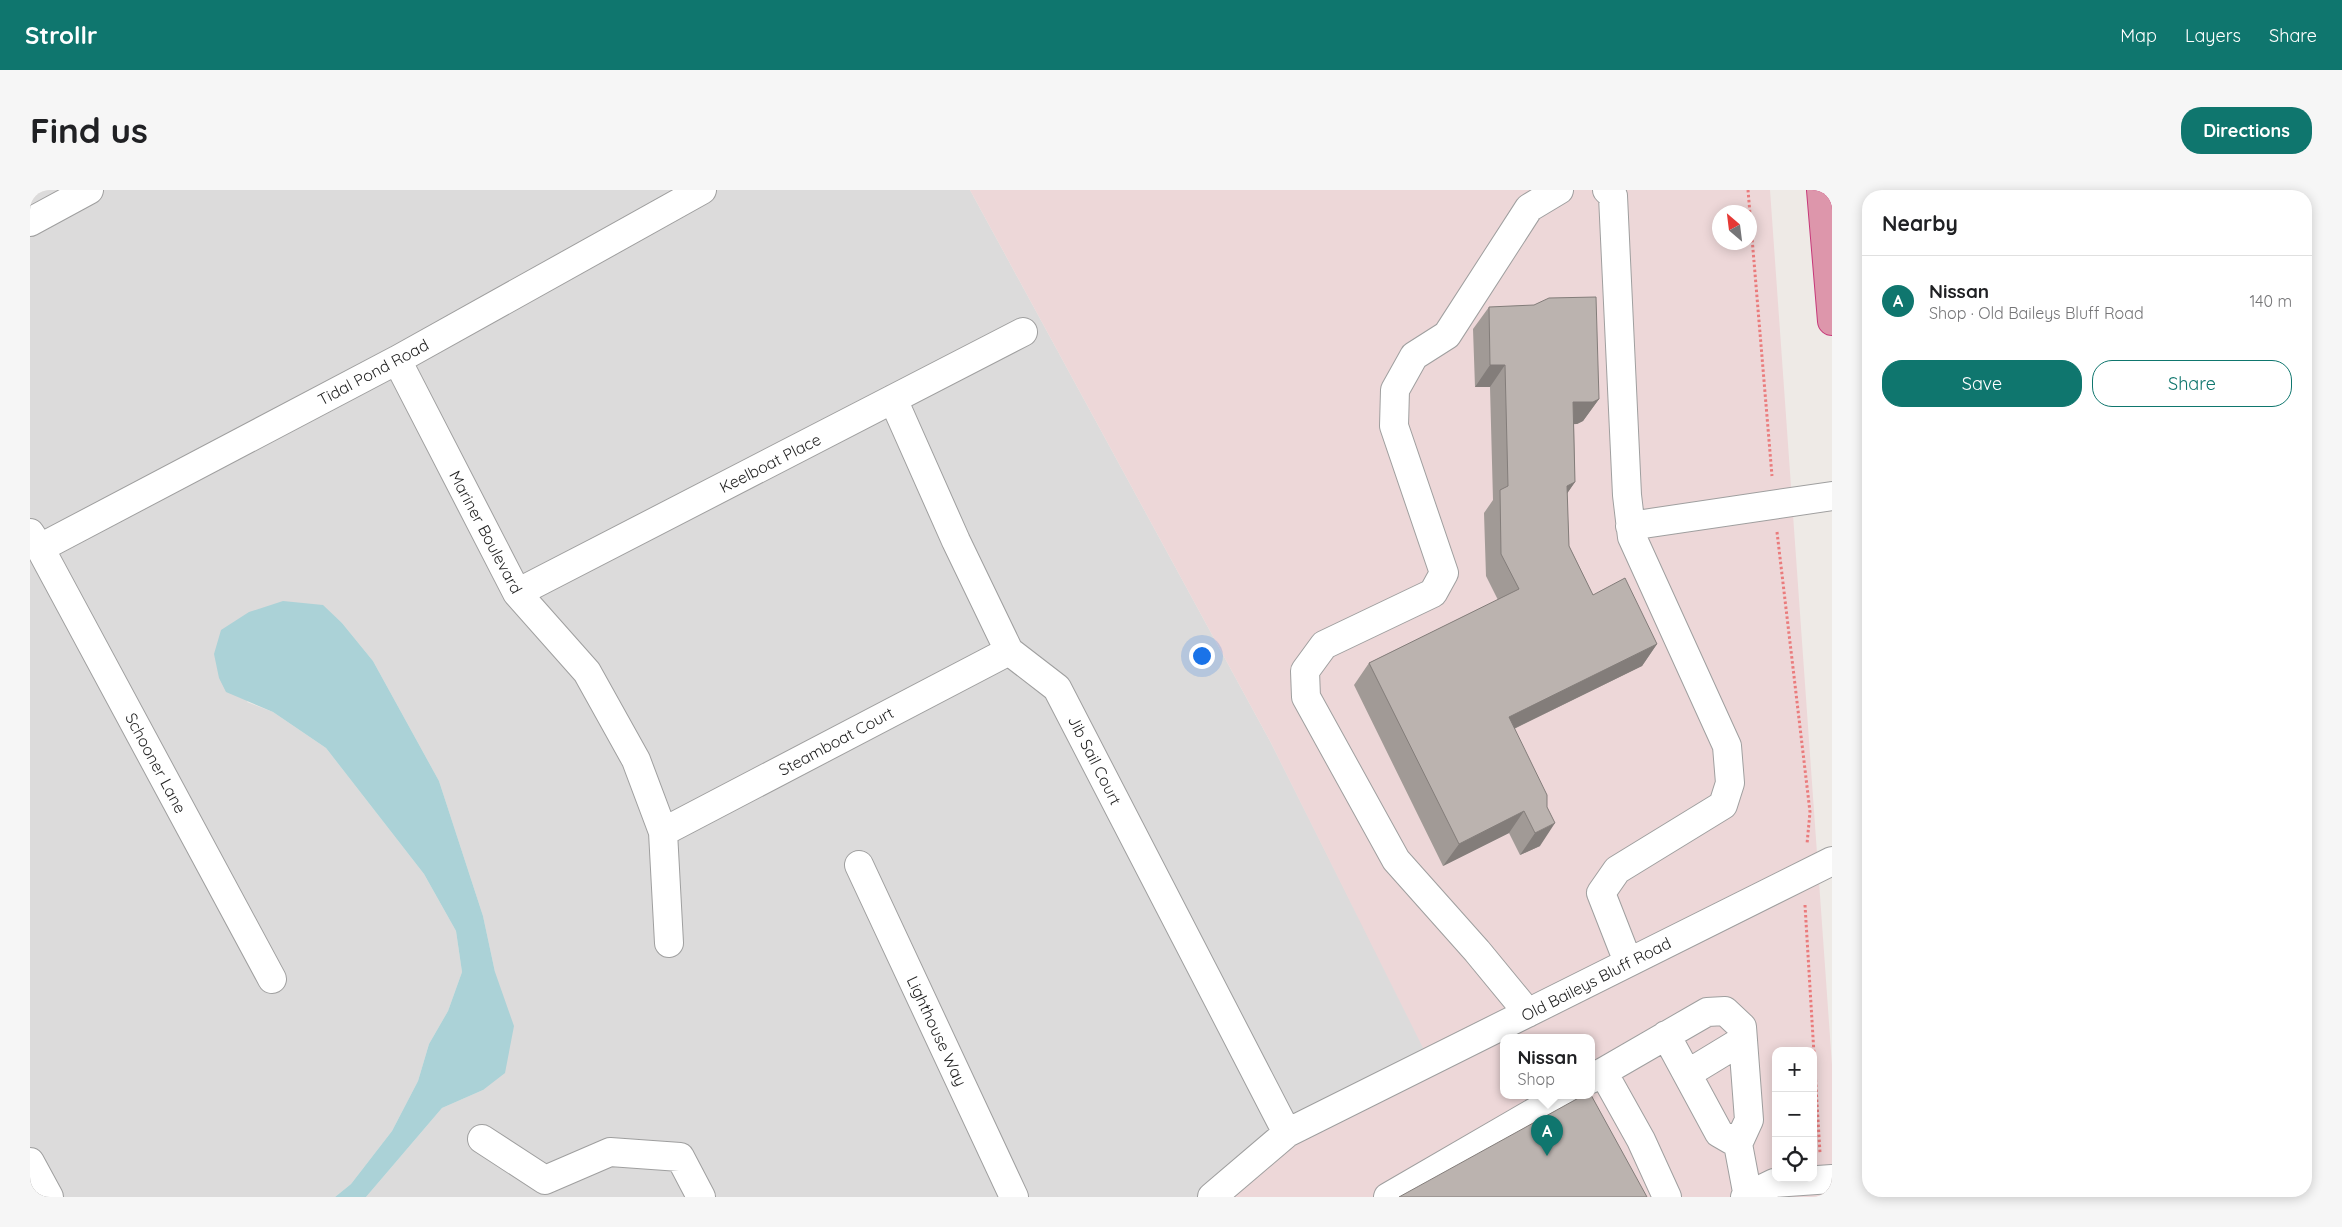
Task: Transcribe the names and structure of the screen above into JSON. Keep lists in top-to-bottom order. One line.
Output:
{"streets":{"street":["Tidal Pond Road","Keelboat Place","Mariner Boulevard","Steamboat Court","Jib Sail Court","Schooner Lane","Old Baileys Bluff Road","Lighthouse Way"]},"crossings":[["Tidal Pond Road","Mariner Boulevard"],["Tidal Pond Road","Schooner Lane"],["Keelboat Place","Mariner Boulevard"],["Keelboat Place","Jib Sail Court"],["Mariner Boulevard","Steamboat Court"],["Steamboat Court","Jib Sail Court"],["Jib Sail Court","Old Baileys Bluff Road"]],"north":"top left","page":{"header":"Strollr","nav":["Map","Layers","Share"],"buttons":["Directions",["Save","Share"]],"title":"Find us","heading":"Nearby","list":[{"mark":"A","name":"Nissan","note":"Shop · Old Baileys Bluff Road","value":"140 m"}],"popup":["Nissan","Shop"],"map_buttons":["+","−"],"pins":"A"}}
